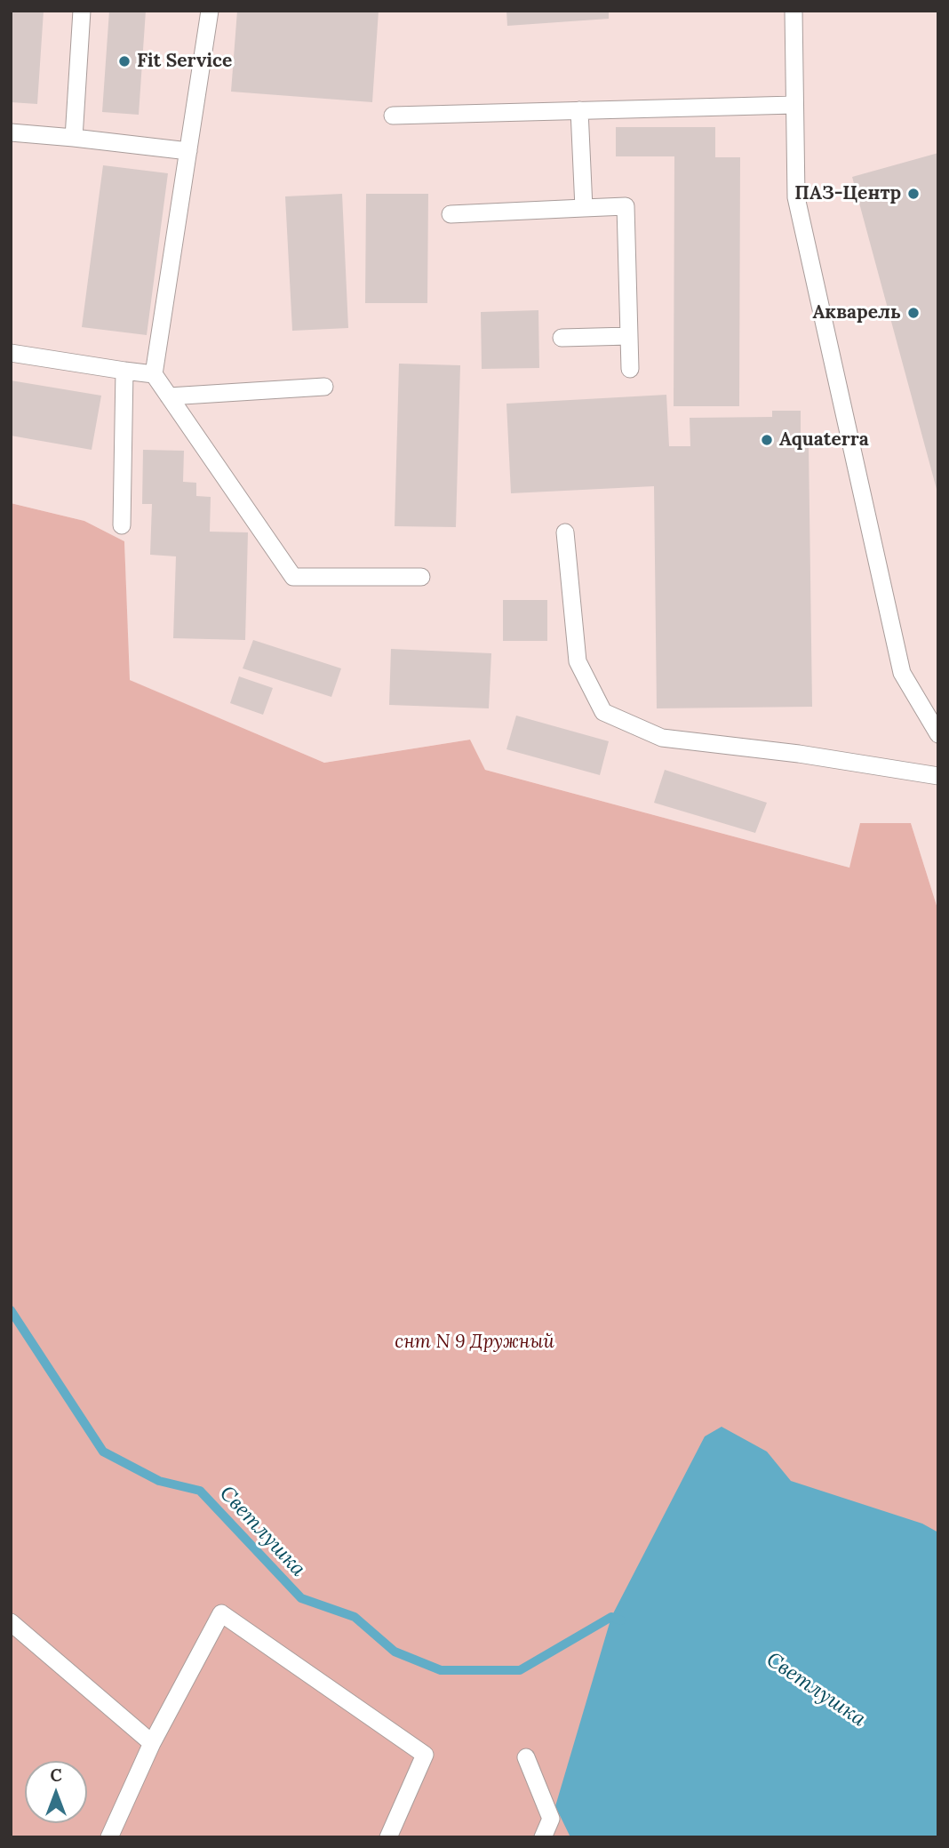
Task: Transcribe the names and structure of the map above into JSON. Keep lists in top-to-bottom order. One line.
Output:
{"water":["Светлушка"],"parks":["снт N 9 Дружный"],"places":["Fit Service","ПАЗ-Центр","Акварель","Aquaterra"],"north":"top"}
